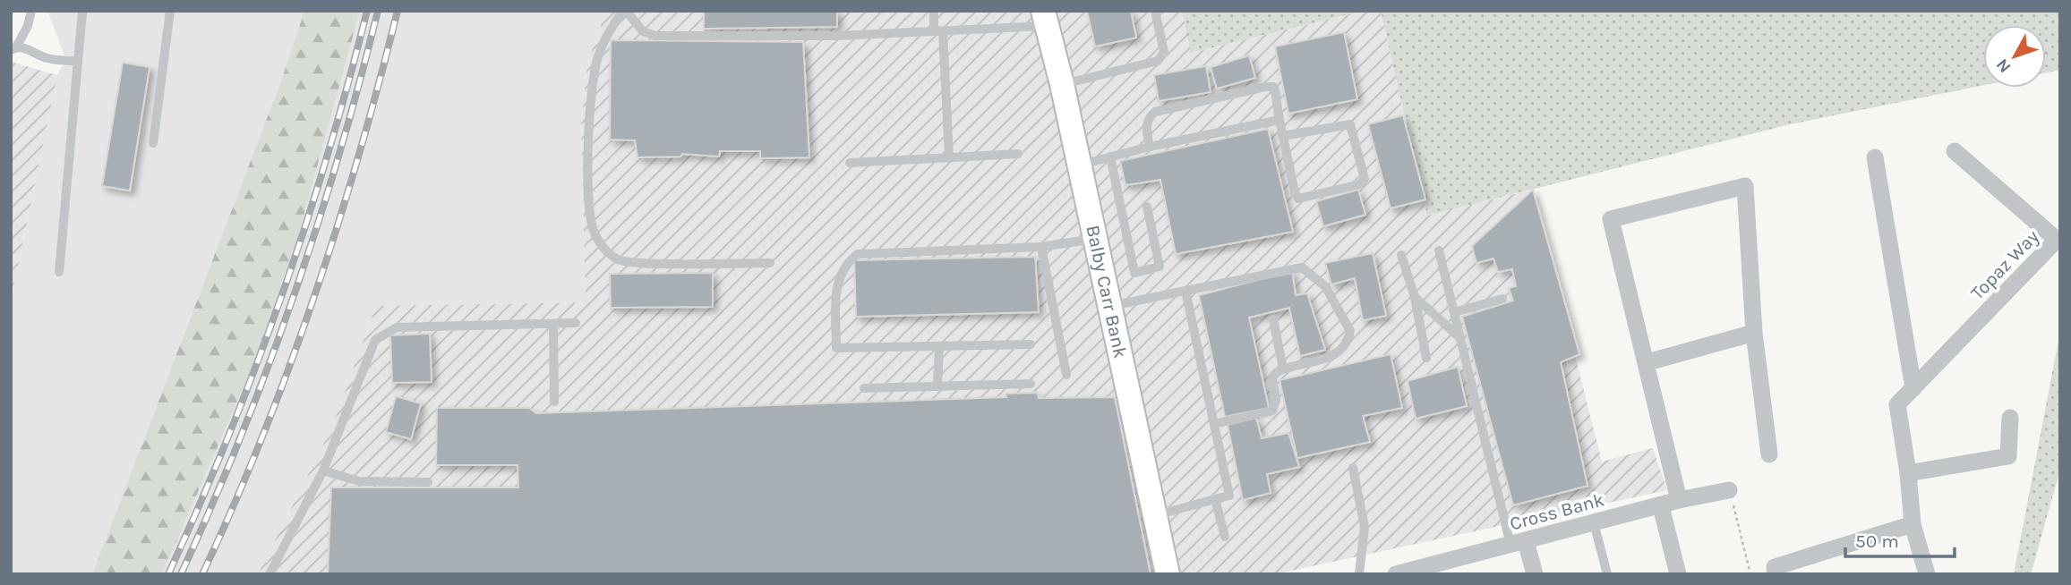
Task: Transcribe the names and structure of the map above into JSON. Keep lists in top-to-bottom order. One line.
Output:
{"streets":{"street":["Topaz Way","Balby Carr Bank","Cross Bank"]},"scale_bar":"50 m","north":"bottom left"}
